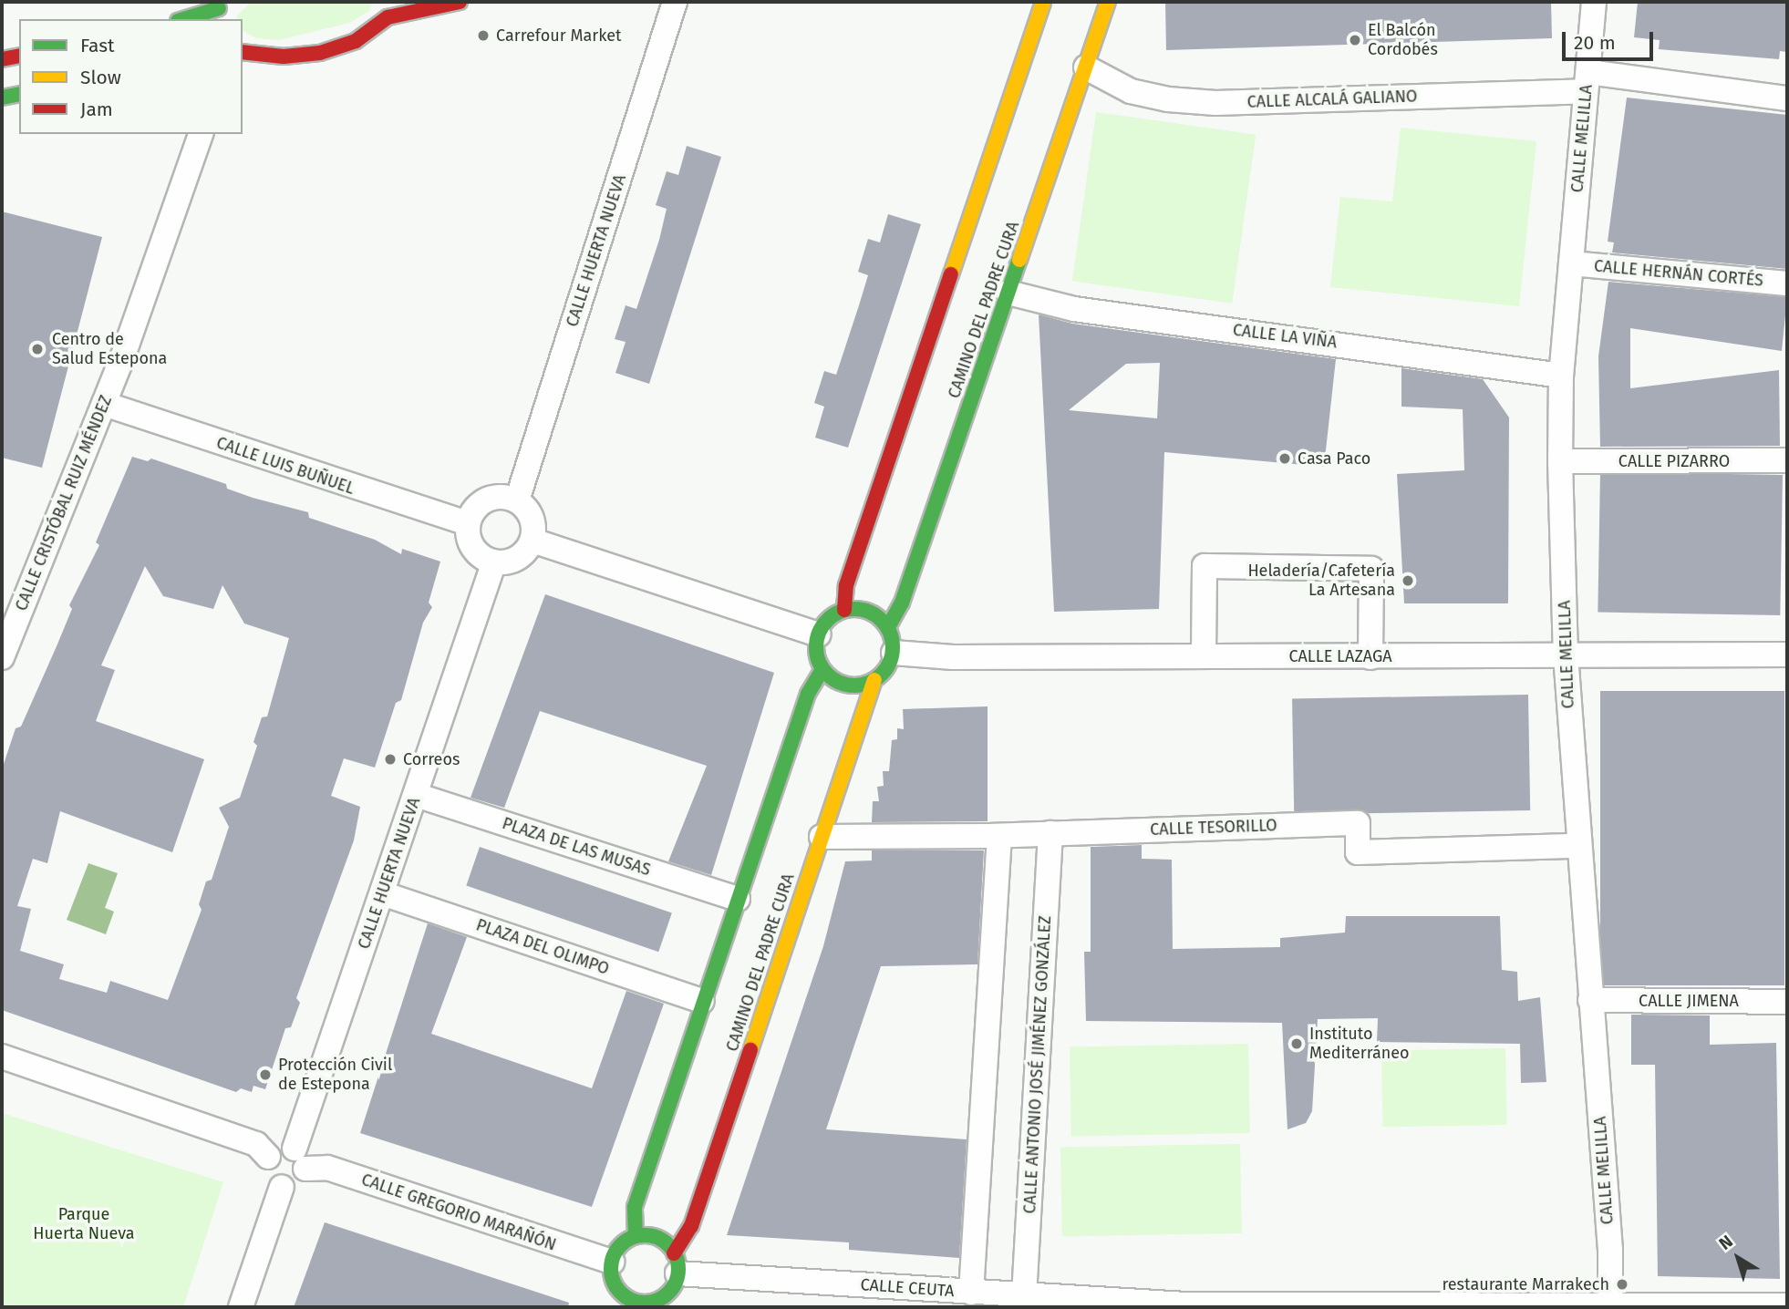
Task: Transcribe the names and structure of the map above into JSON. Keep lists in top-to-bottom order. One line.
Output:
{"streets":{"street":["CALLE ALCALÁ GALIANO","CALLE MELILLA","CALLE HUERTA NUEVA","CALLE HERNÁN CORTÉS","CAMINO DEL PADRE CURA","CALLE LA VIÑA","CALLE PIZARRO","CALLE LUIS BUÑUEL","CALLE CRISTÓBAL RUIZ MÉNDEZ","CALLE LAZAGA","CALLE TESORILLO","PLAZA DE LAS MUSAS","PLAZA DEL OLIMPO","CALLE JIMENA","CALLE ANTONIO JOSÉ JIMÉNEZ GONZÁLEZ","CALLE GREGORIO MARAÑÓN","CALLE CEUTA"]},"crossings":[["CALLE ALCALÁ GALIANO","CALLE MELILLA"],["CALLE ALCALÁ GALIANO","CAMINO DEL PADRE CURA"],["CALLE MELILLA","CALLE HERNÁN CORTÉS"],["CALLE MELILLA","CALLE LA VIÑA"],["CALLE MELILLA","CALLE PIZARRO"],["CALLE MELILLA","CALLE LAZAGA"],["CALLE MELILLA","CALLE TESORILLO"],["CALLE MELILLA","CALLE JIMENA"],["CALLE MELILLA","CALLE CEUTA"],["CALLE HUERTA NUEVA","CALLE LUIS BUÑUEL"],["CALLE HUERTA NUEVA","PLAZA DE LAS MUSAS"],["CALLE HUERTA NUEVA","PLAZA DEL OLIMPO"],["CALLE HUERTA NUEVA","CALLE GREGORIO MARAÑÓN"],["CAMINO DEL PADRE CURA","CALLE LA VIÑA"],["CAMINO DEL PADRE CURA","CALLE LAZAGA"],["CAMINO DEL PADRE CURA","CALLE TESORILLO"],["CAMINO DEL PADRE CURA","CALLE GREGORIO MARAÑÓN"],["CAMINO DEL PADRE CURA","CALLE CEUTA"],["CALLE LUIS BUÑUEL","CALLE CRISTÓBAL RUIZ MÉNDEZ"],["CALLE TESORILLO","CALLE ANTONIO JOSÉ JIMÉNEZ GONZÁLEZ"],["CALLE ANTONIO JOSÉ JIMÉNEZ GONZÁLEZ","CALLE CEUTA"],["CALLE GREGORIO MARAÑÓN","CALLE CEUTA"]],"parks":["Parque Huerta Nueva"],"places":["Carrefour Market","El Balcón Cordobés","Centro de Salud Estepona","Casa Paco","Heladería/Cafetería La Artesana","Correos","Instituto Mediterráneo","Protección Civil de Estepona","restaurante Marrakech"],"legend":["Fast","Slow","Jam"],"scale_bar":"20 m","north":"top left"}
